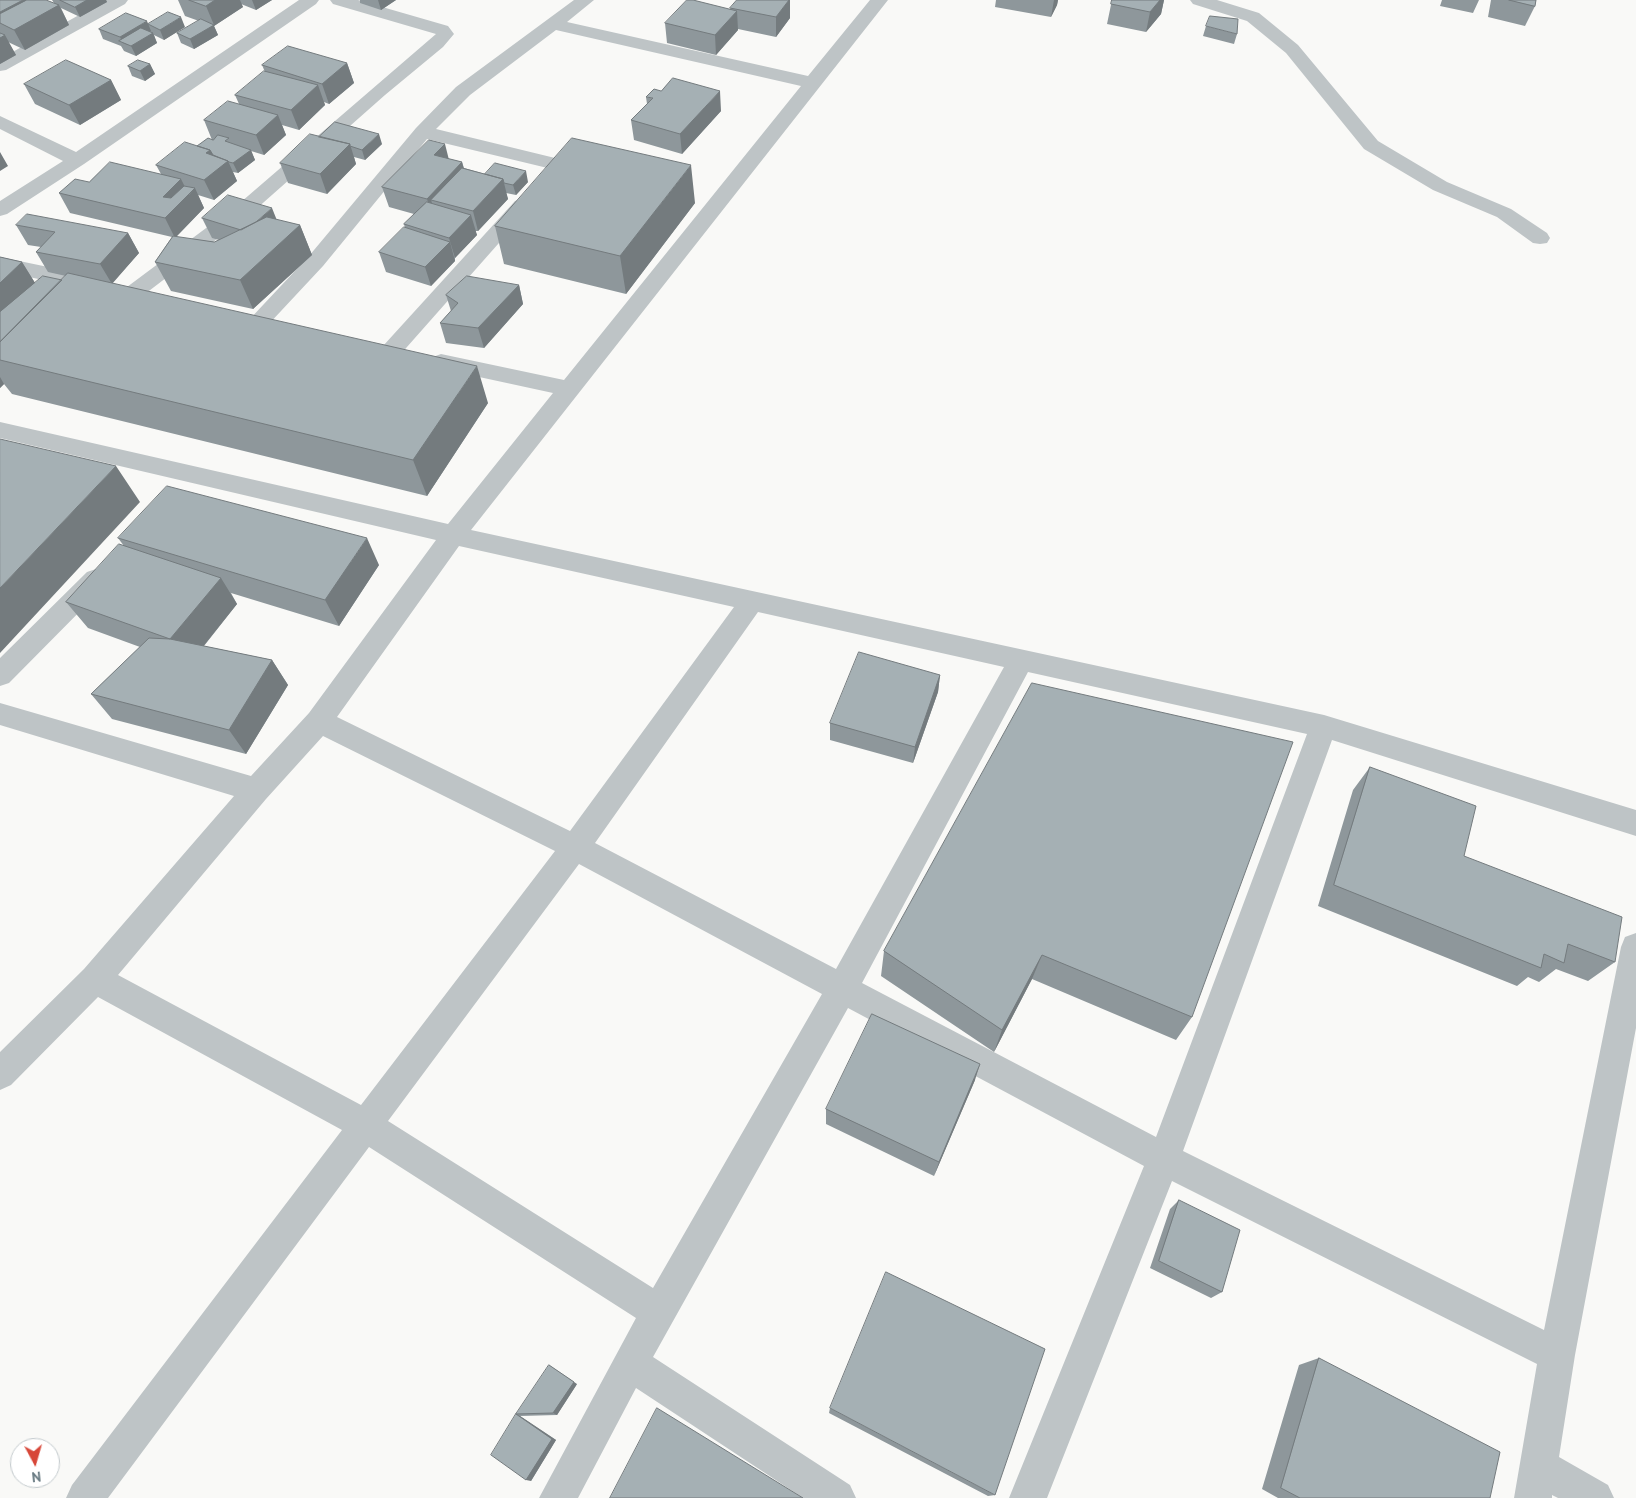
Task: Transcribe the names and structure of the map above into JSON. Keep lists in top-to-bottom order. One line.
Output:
{"north":"bottom"}
